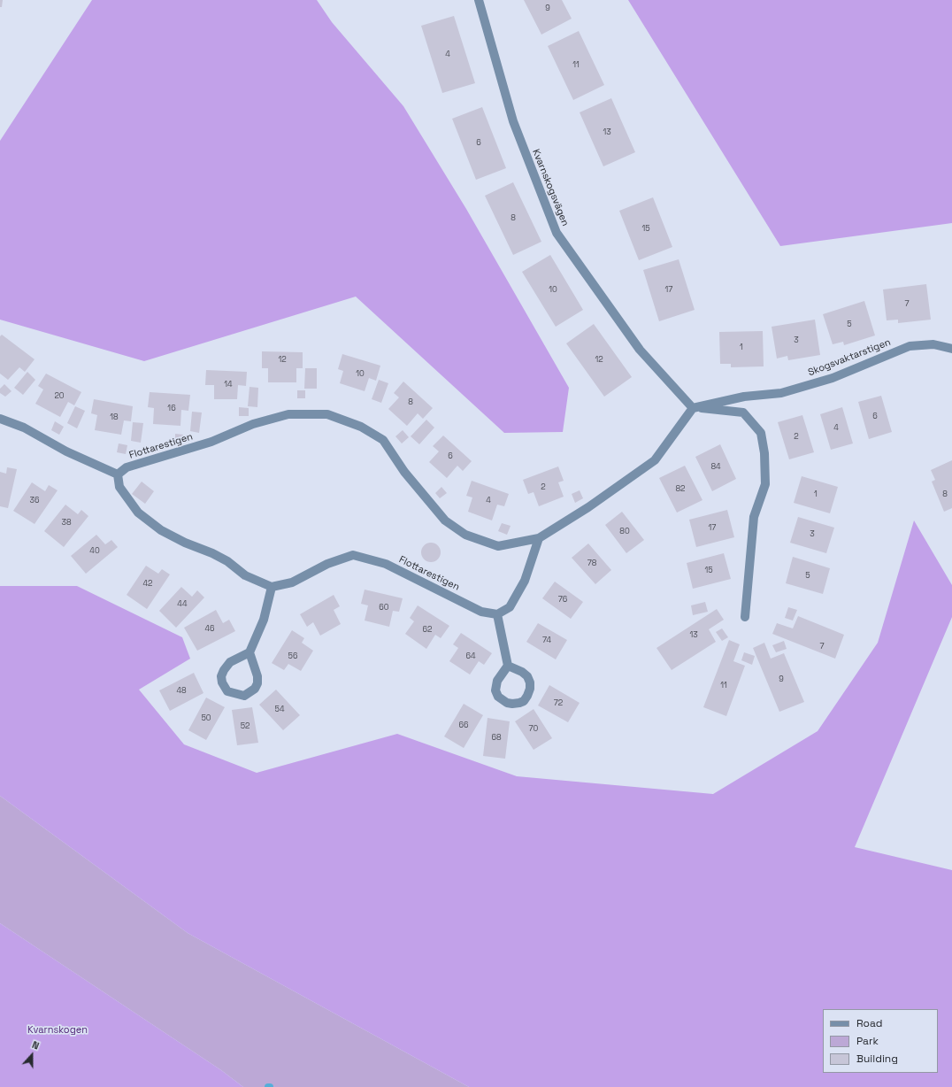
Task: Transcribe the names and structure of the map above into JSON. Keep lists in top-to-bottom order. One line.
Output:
{"streets":{"street":["Kvarnskogsvägen","Skogsvaktarstigen","Flottarestigen"]},"crossings":[["Kvarnskogsvägen","Skogsvaktarstigen"],["Kvarnskogsvägen","Flottarestigen"],["Skogsvaktarstigen","Flottarestigen"]],"parks":["Kvarnskogen"],"house_numbers":["9","4","11","13","6","8","15","10","17","7","5","3","1","12","12","10","14","20","8","16","6","18","4","2","6","84","2","82","1","8","36","4","38","17","80","3","40","78","15","5","42","76","44","60","46","62","13","74","7","56","64","9","11","48","72","54","50","66","52","70","68"],"legend":["Road","Park","Building"],"north":"top"}
